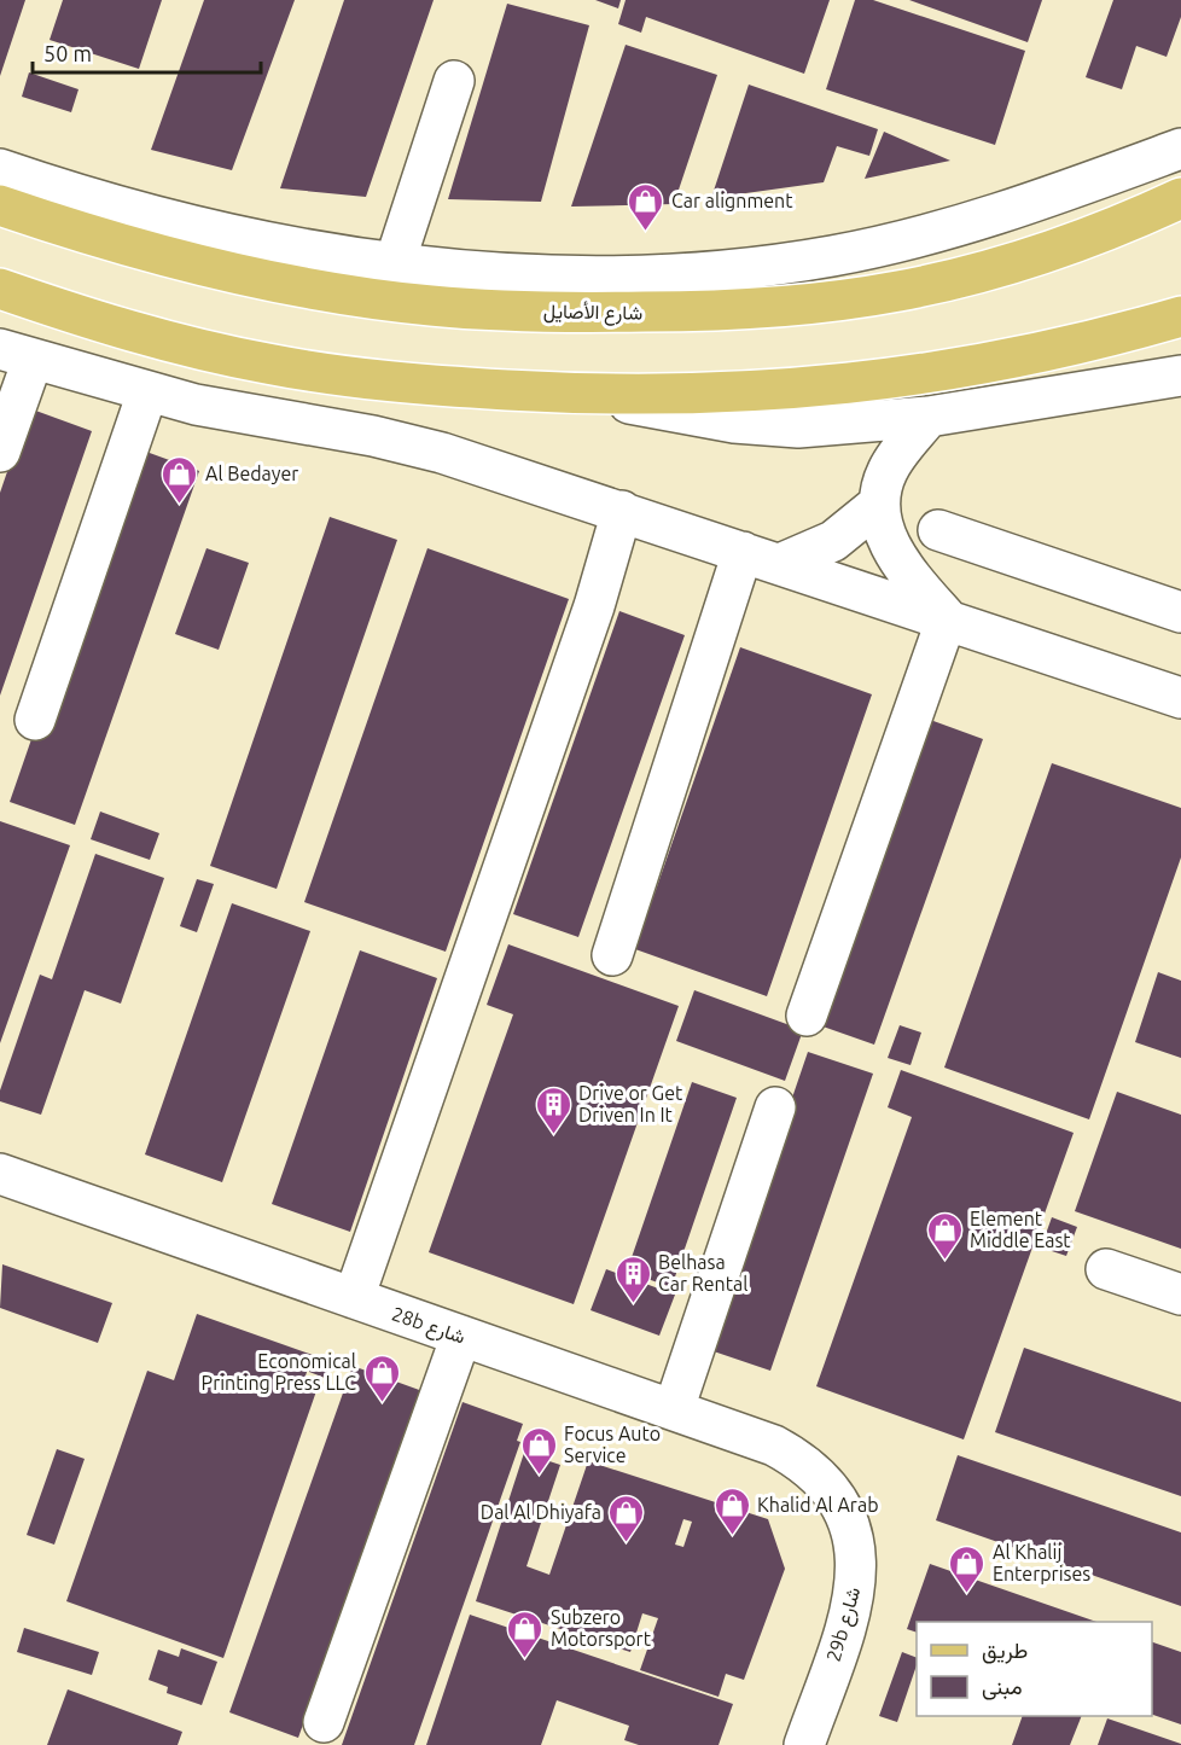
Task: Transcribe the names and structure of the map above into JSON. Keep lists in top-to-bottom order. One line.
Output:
{"streets":{"main road":["شارع الأصايل"],"street":["28b شارع","29b شارع"]},"crossings":[["28b شارع","29b شارع"]],"places":{"shop":["Car alignment","Al Bedayer","Element Middle East","Economical Printing Press LLC","Focus Auto Service","Khalid Al Arab","Dal Al Dhiyafa","Al Khalij Enterprises","Subzero Motorsport"],"building":["Drive or Get Driven In It","Belhasa Car Rental"]},"legend":["طريق","مبنى"],"scale_bar":"50 m"}
